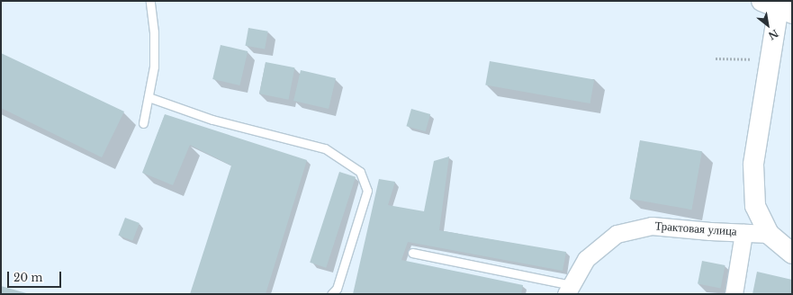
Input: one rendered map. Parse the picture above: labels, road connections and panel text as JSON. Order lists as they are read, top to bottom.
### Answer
{
  "streets": {
    "street": ["Трактовая улица"]
  },
  "scale_bar": "20 m",
  "north": "bottom right"
}
